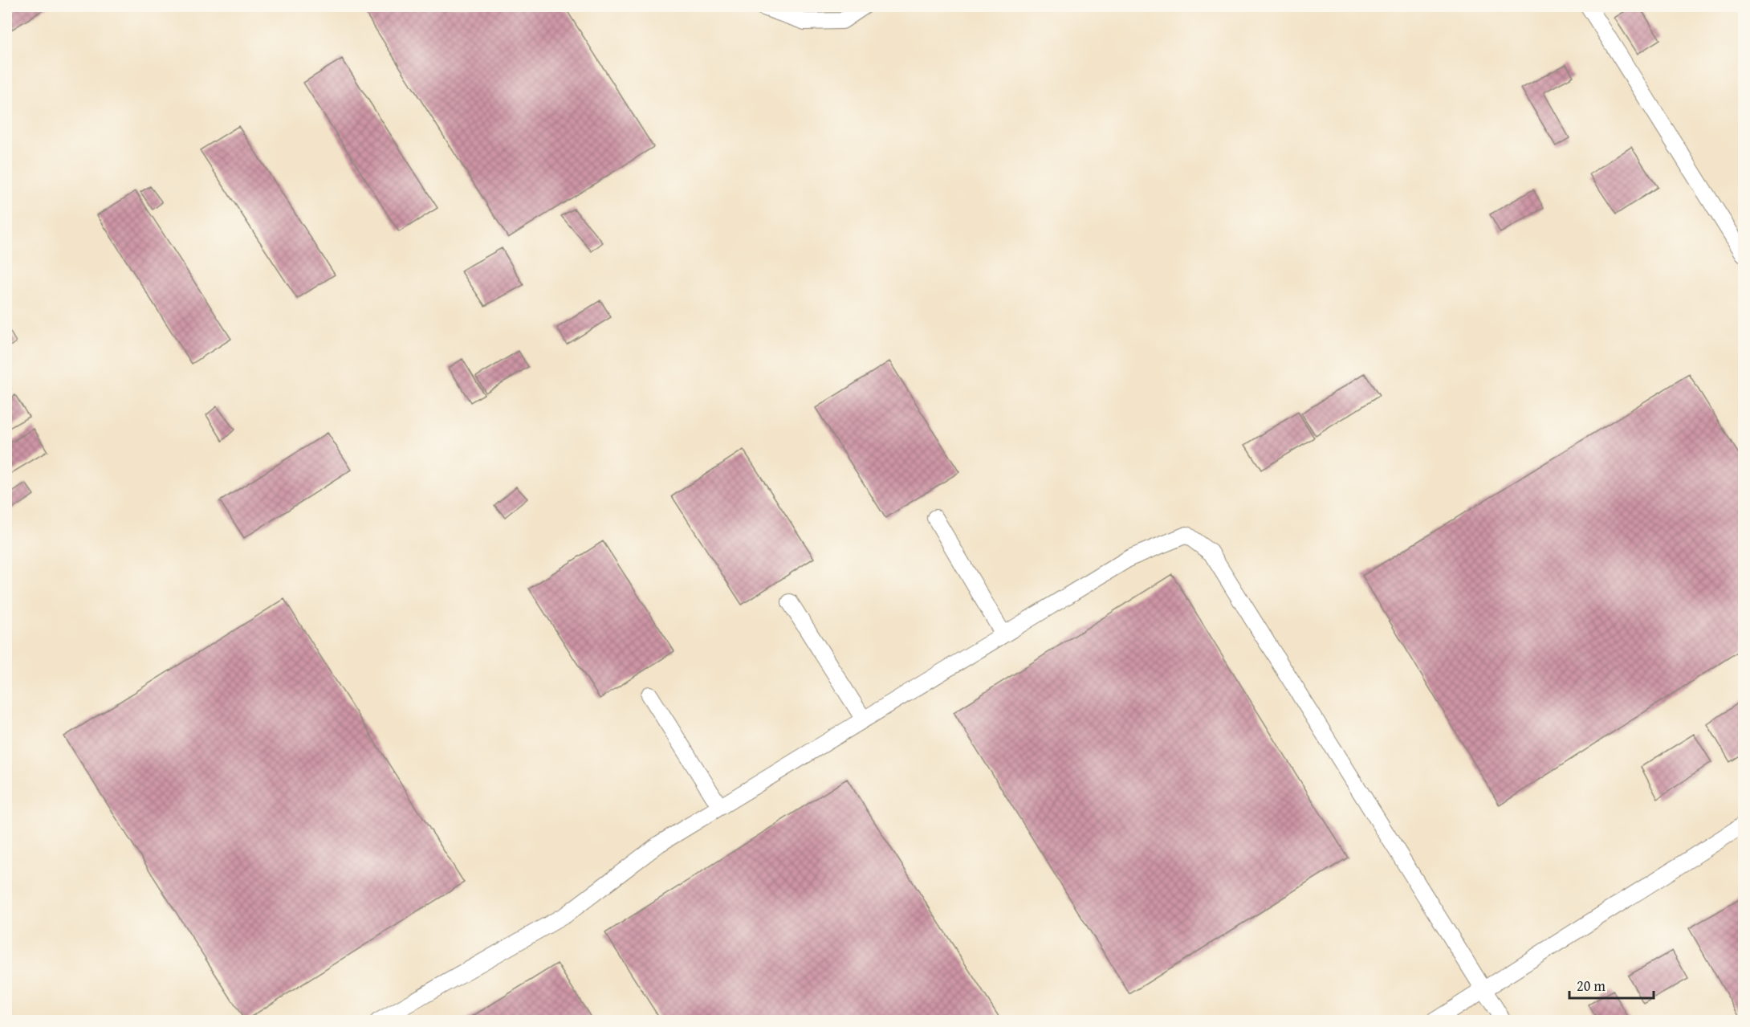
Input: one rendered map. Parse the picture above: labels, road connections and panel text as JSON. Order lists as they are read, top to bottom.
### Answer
{
  "scale_bar": "20 m"
}
